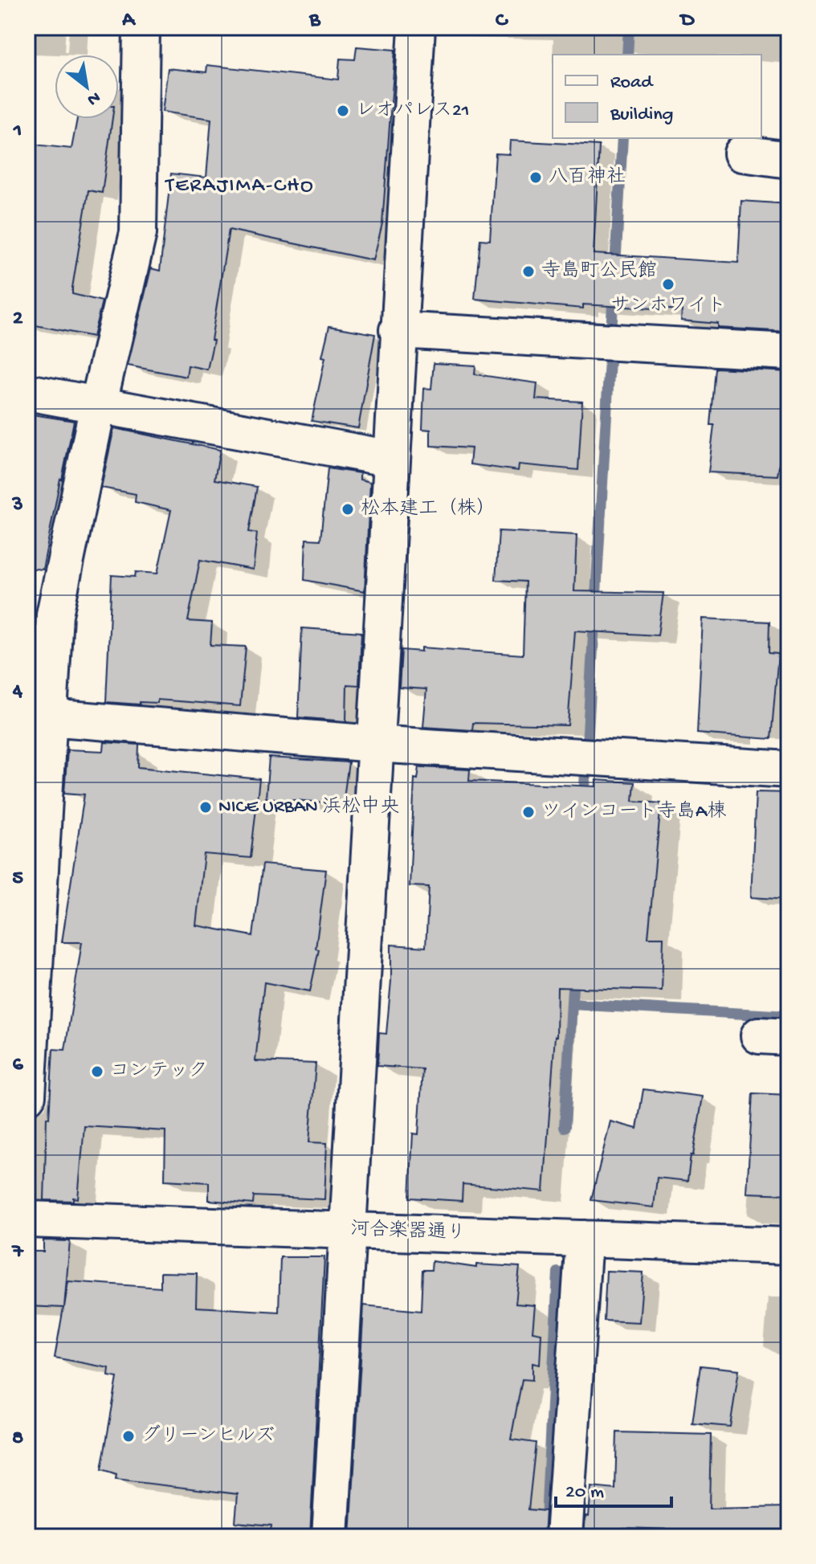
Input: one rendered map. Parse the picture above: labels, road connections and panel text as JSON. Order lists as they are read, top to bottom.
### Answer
{
  "streets": {
    "street": ["河合楽器通り"]
  },
  "districts": ["TERAJIMA-CHO"],
  "places": [
    "レオパレス21",
    "八百神社",
    "寺島町公民館",
    "サンホワイト",
    "松本建工（株）",
    "NICE URBAN 浜松中央",
    "ツインコート寺島A棟",
    "コンテック",
    "グリーンヒルズ"
  ],
  "legend": ["Road", "Building"],
  "scale_bar": "20 m",
  "north": "bottom right",
  "grid": {
    "columns": [
      "A",
      "B",
      "C",
      "D"
    ],
    "rows": [
      "1",
      "2",
      "3",
      "4",
      "5",
      "6",
      "7",
      "8"
    ]
  }
}
